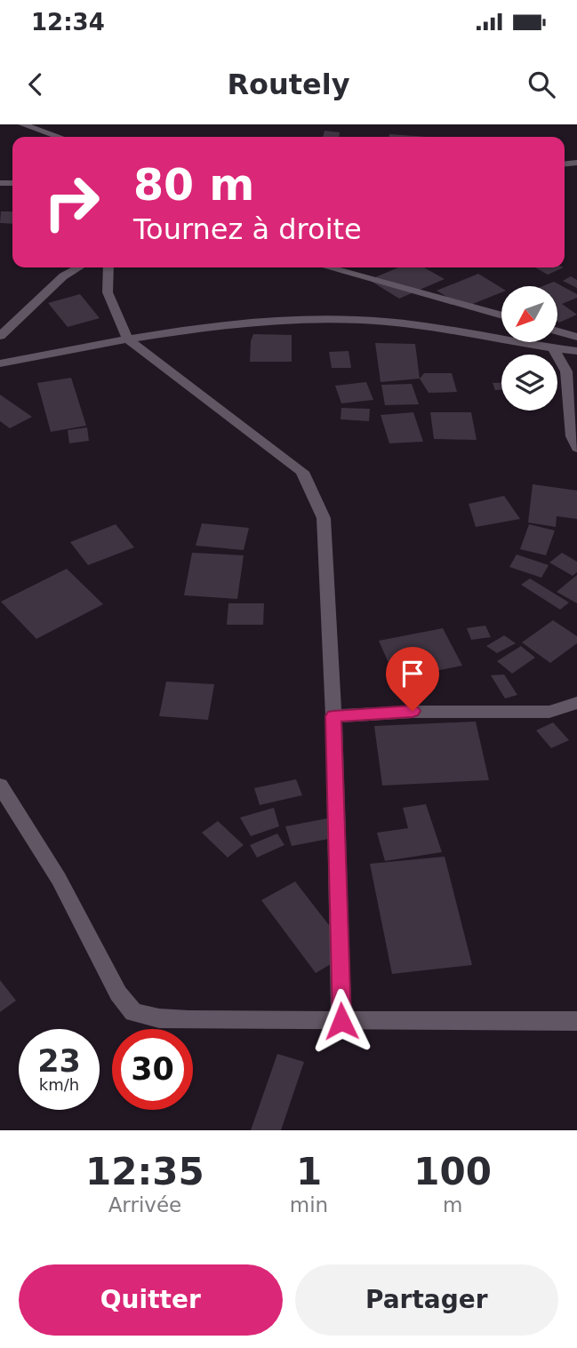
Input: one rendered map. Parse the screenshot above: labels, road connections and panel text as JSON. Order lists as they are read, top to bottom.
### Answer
{
  "north": "bottom left",
  "page": {
    "status": "12:34",
    "header": "Routely",
    "turn": ["80 m", "Tournez à droite"],
    "speed": "23 km/h",
    "limit": "30",
    "eta": [
      "12:35",
      "Arrivée",
      "1",
      "min",
      "100",
      "m"
    ],
    "buttons": ["Quitter", "Partager"]
  }
}
